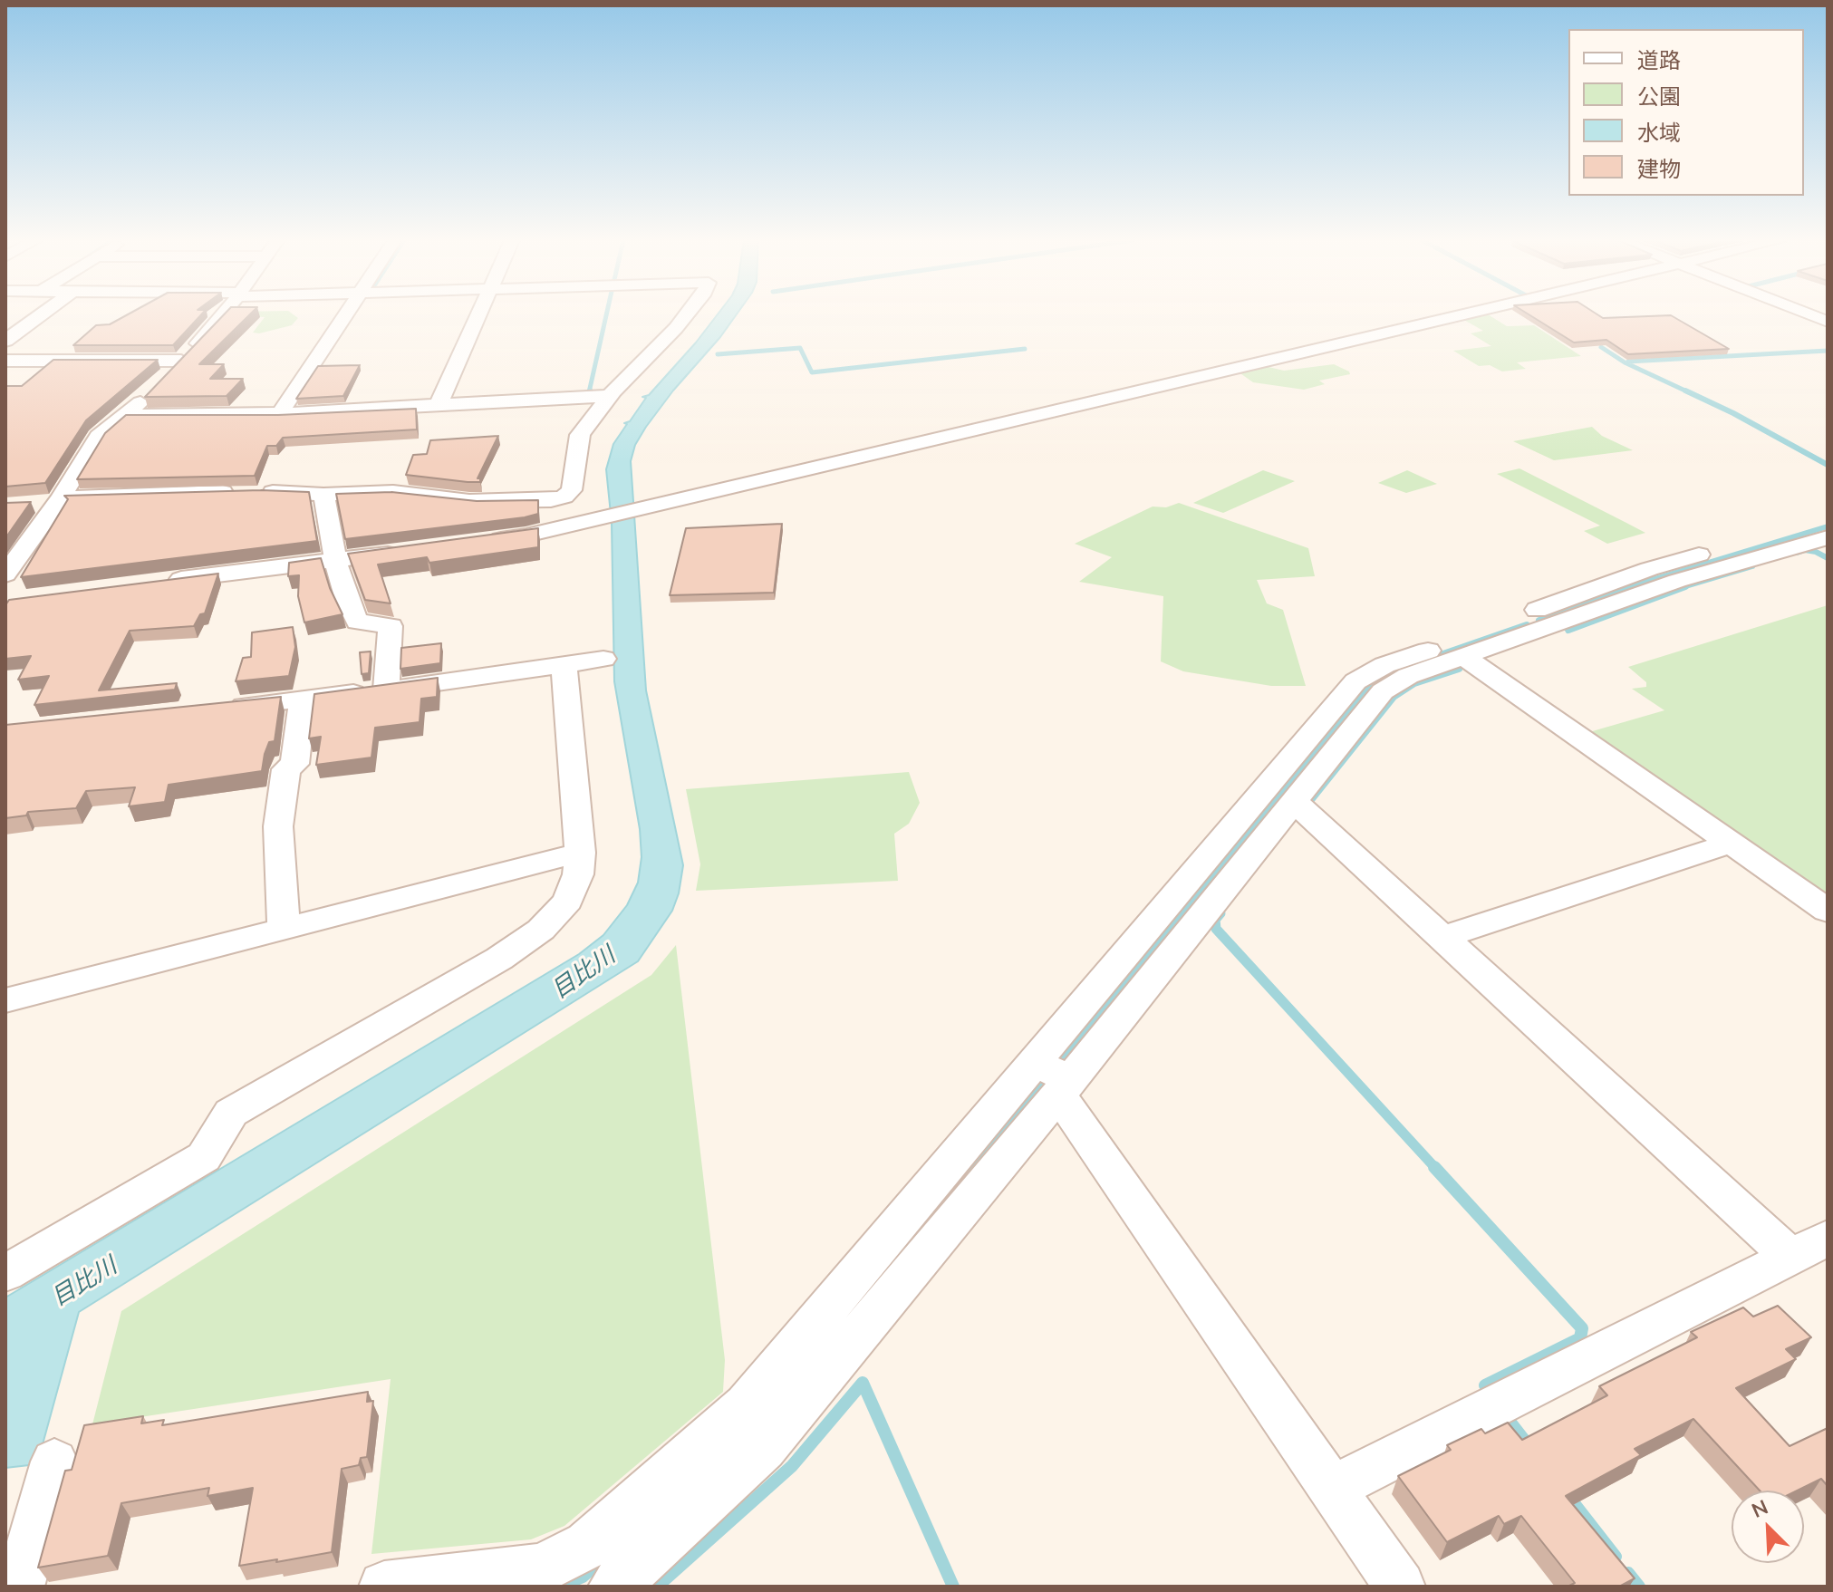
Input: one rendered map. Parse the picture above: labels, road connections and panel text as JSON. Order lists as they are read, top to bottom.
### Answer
{
  "water": ["目比川"],
  "legend": [
    "道路",
    "公園",
    "水域",
    "建物"
  ],
  "north": "top left"
}
